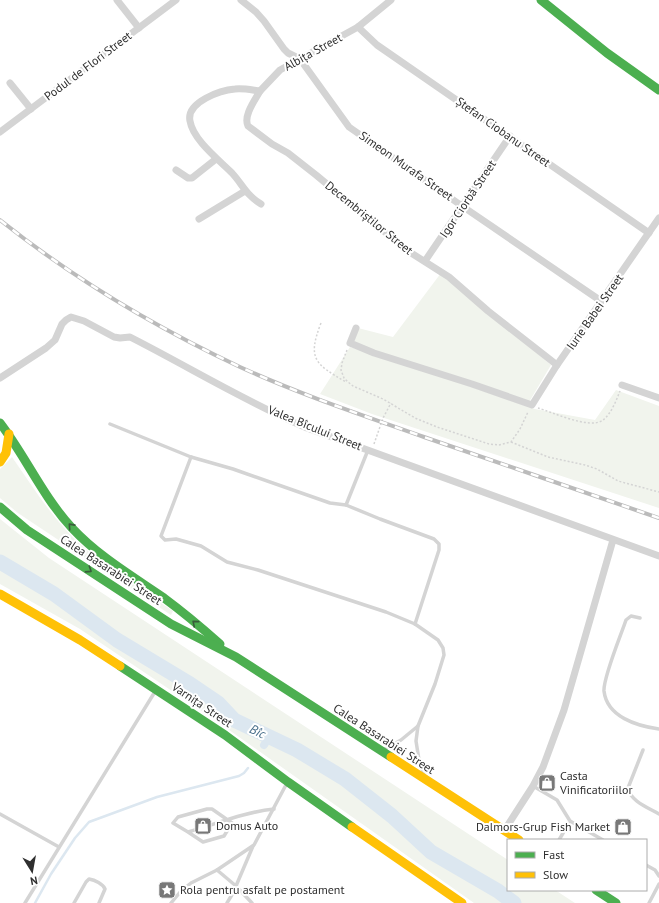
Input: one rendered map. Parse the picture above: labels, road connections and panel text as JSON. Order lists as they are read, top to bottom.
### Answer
{
  "streets": {
    "main road": ["Calea Basarabiei Street", "Varnița Street"],
    "street": [
      "Albița Street",
      "Podul de Flori Street",
      "Ștefan Ciobanu Street",
      "Simeon Murafa Street",
      "Igor Ciorbă Street",
      "Decembriștilor Street",
      "Iurie Babei Street",
      "Valea Bîcului Street"
    ]
  },
  "crossings": [
    ["Albița Street", "Ștefan Ciobanu Street"],
    ["Albița Street", "Simeon Murafa Street"],
    ["Albița Street", "Decembriștilor Street"],
    ["Ștefan Ciobanu Street", "Igor Ciorbă Street"],
    ["Ștefan Ciobanu Street", "Iurie Babei Street"],
    ["Simeon Murafa Street", "Igor Ciorbă Street"],
    ["Simeon Murafa Street", "Iurie Babei Street"],
    ["Igor Ciorbă Street", "Decembriștilor Street"],
    ["Decembriștilor Street", "Iurie Babei Street"]
  ],
  "water": ["Bîc"],
  "places": {
    "shop": ["Casta Vinificatoriilor", "Domus Auto", "Dalmors-Grup Fish Market"],
    "place": ["Rola pentru asfalt pe postament"]
  },
  "legend": ["Fast", "Slow"],
  "north": "bottom"
}
